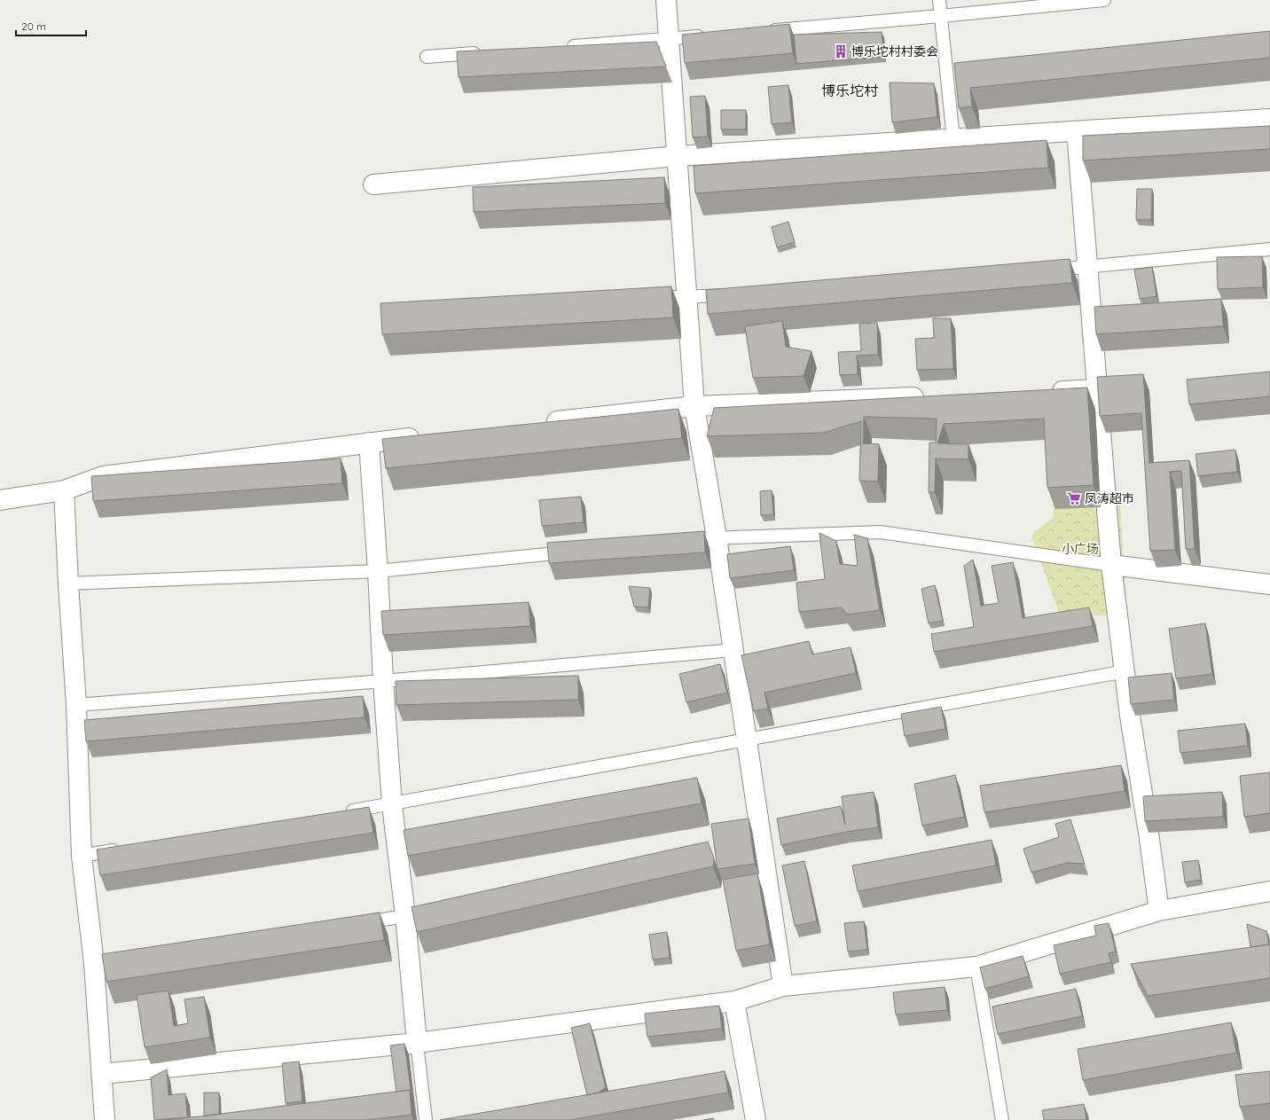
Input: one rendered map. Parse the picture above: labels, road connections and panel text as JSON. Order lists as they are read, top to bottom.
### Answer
{
  "districts": ["博乐坨村"],
  "parks": ["小广场"],
  "places": {
    "building": ["博乐坨村村委会"],
    "supermarket": ["凤涛超市"]
  },
  "scale_bar": "20 m"
}
